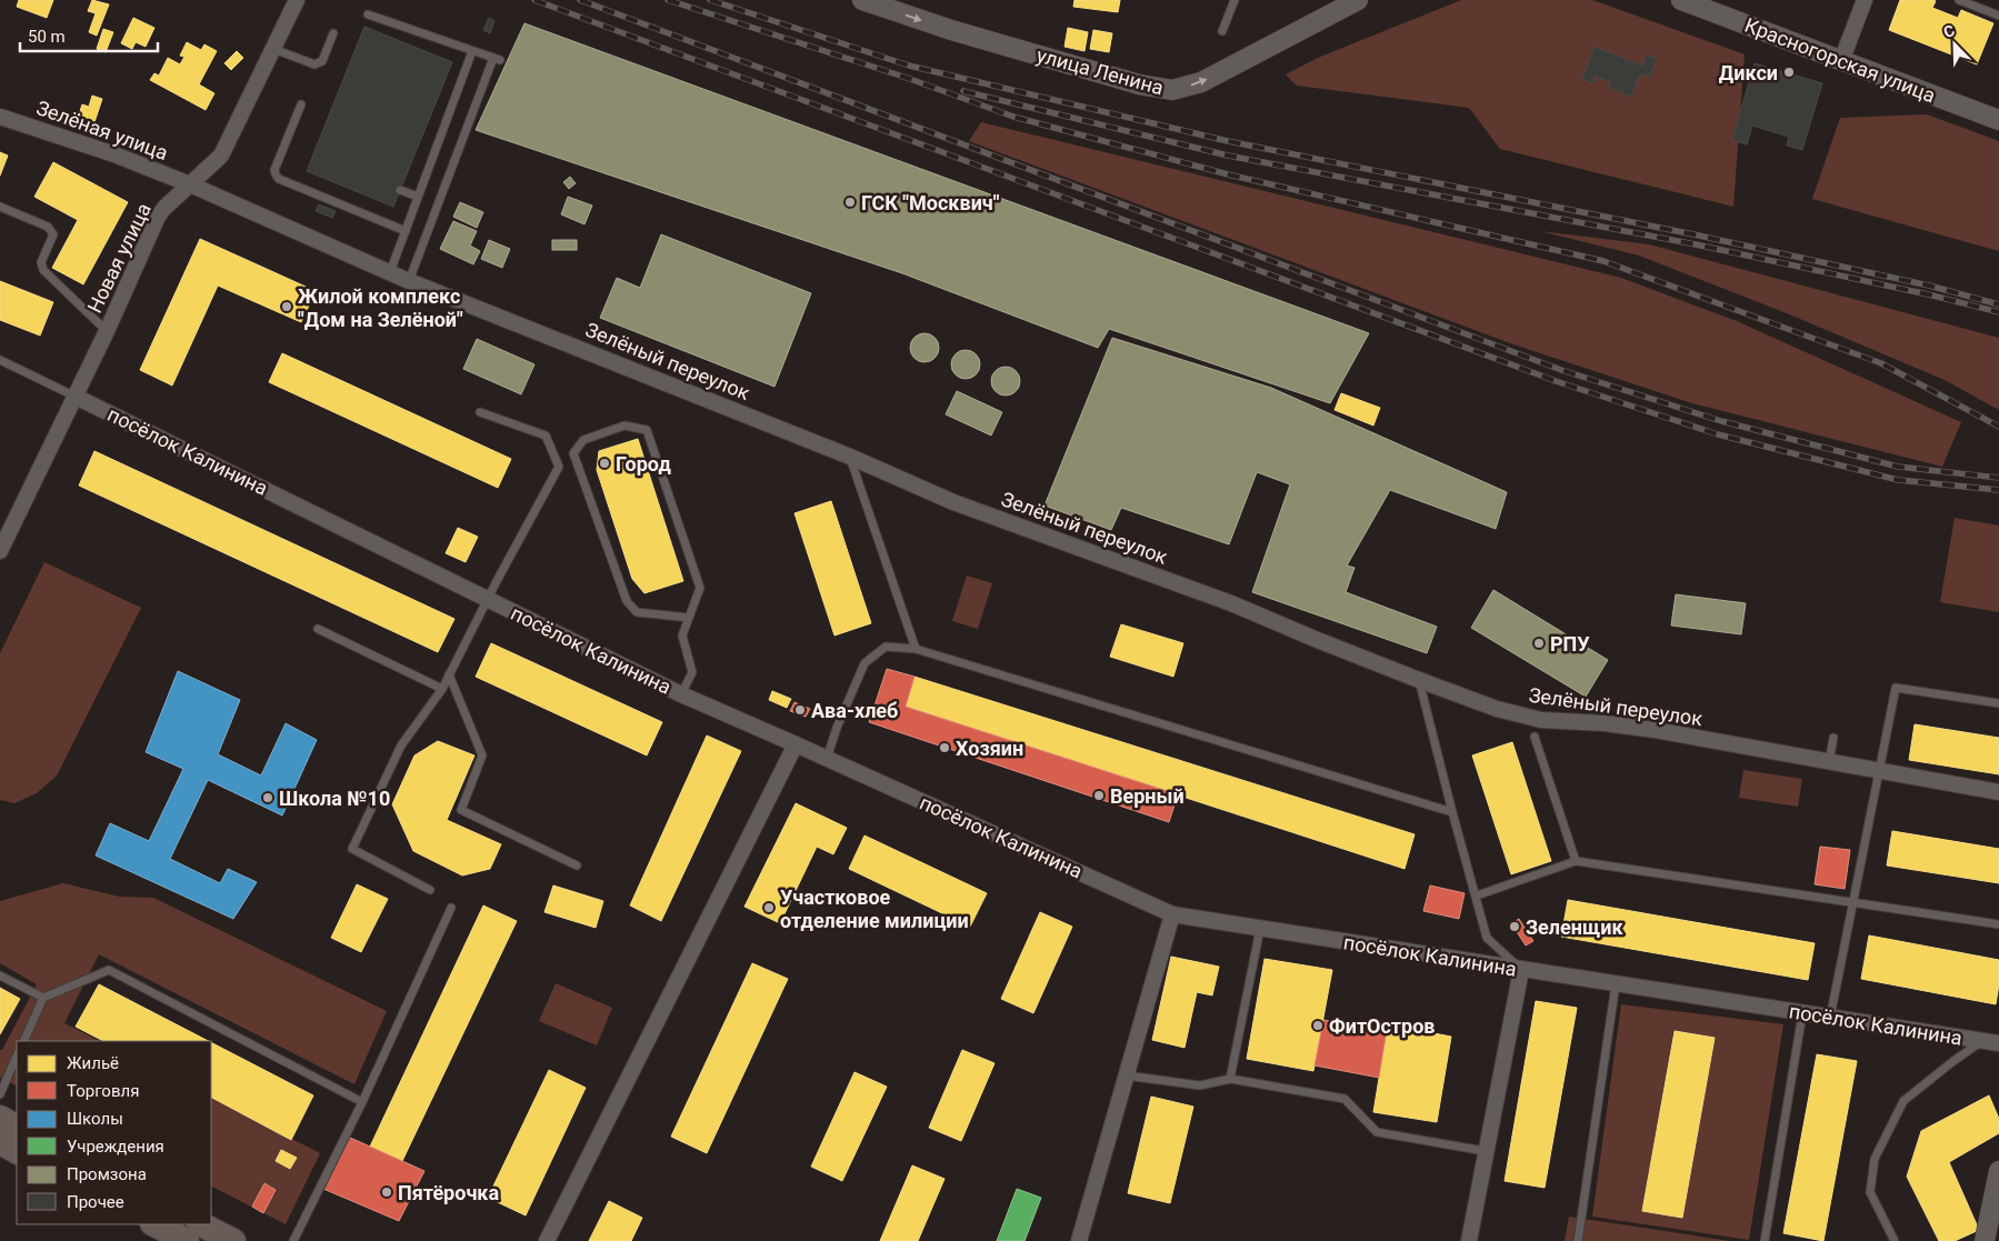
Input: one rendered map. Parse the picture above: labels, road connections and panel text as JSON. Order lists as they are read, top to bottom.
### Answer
{
  "streets": {
    "street": [
      "Красногорская улица",
      "улица Ленина",
      "Зелёная улица",
      "Новая улица",
      "Зелёный переулок",
      "посёлок Калинина"
    ]
  },
  "crossings": [
    ["Зелёная улица", "Новая улица"],
    ["Зелёная улица", "Зелёный переулок"],
    ["Новая улица", "Зелёный переулок"],
    ["Новая улица", "посёлок Калинина"]
  ],
  "one_way": ["улица Ленина"],
  "places": [
    "Дикси",
    "ГСК \"Москвич\"",
    "Жилой комплекс \"Дом на Зелёной\"",
    "Город",
    "РПУ",
    "Ава-хлеб",
    "Хозяин",
    "Верный",
    "Школа №10",
    "Участковое отделение милиции",
    "Зеленщик",
    "ФитОстров",
    "Пятёрочка"
  ],
  "legend": [
    "Жильё",
    "Торговля",
    "Школы",
    "Учреждения",
    "Промзона",
    "Прочее"
  ],
  "scale_bar": "50 m",
  "north": "top left"
}
